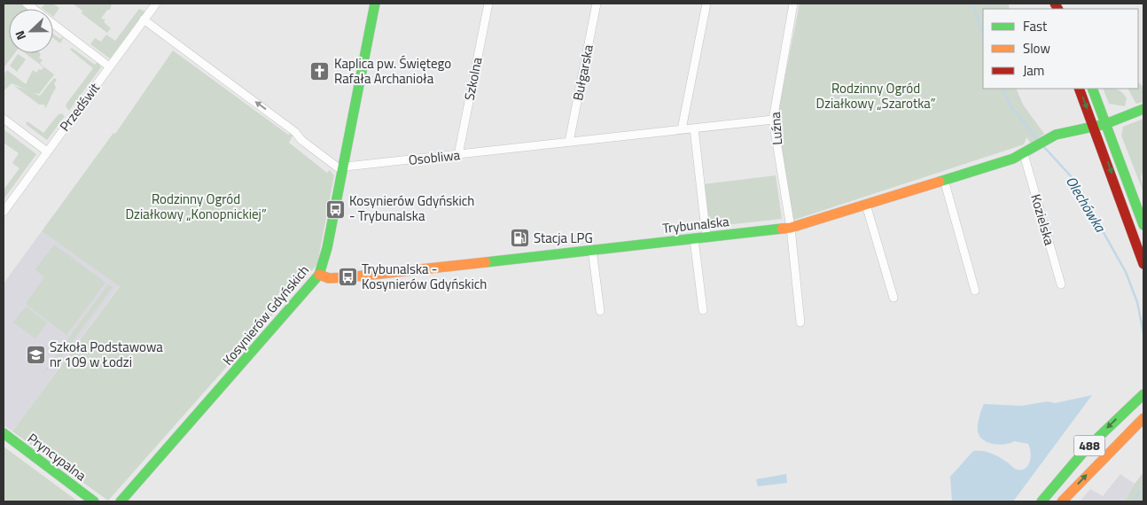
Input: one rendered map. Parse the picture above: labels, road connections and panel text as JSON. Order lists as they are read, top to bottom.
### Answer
{
  "streets": {
    "street": [
      "Bułgarska",
      "Szkolna",
      "Przedświt",
      "Luźna",
      "Osobliwa",
      "Kozielska",
      "Trybunalska",
      "Kosynierów Gdyńskich",
      "488",
      "Pryncypalna"
    ]
  },
  "crossings": [
    ["Bułgarska", "Osobliwa"],
    ["Szkolna", "Osobliwa"],
    ["Luźna", "Osobliwa"],
    ["Luźna", "Trybunalska"],
    ["Osobliwa", "Kosynierów Gdyńskich"],
    ["Kozielska", "Trybunalska"],
    ["Trybunalska", "Kosynierów Gdyńskich"]
  ],
  "water": ["Olechówka"],
  "parks": ["Rodzinny Ogród Działkowy „Szarotka”", "Rodzinny Ogród Działkowy „Konopnickiej”"],
  "places": {
    "church": ["Kaplica pw. Świętego Rafała Archanioła"],
    "bus stop": ["Kosynierów Gdyńskich - Trybunalska", "Trybunalska - Kosynierów Gdyńskich"],
    "fuel station": ["Stacja LPG"],
    "school or university": ["Szkoła Podstawowa nr 109 w Łodzi"]
  },
  "legend": ["Fast", "Slow", "Jam"],
  "north": "left"
}
